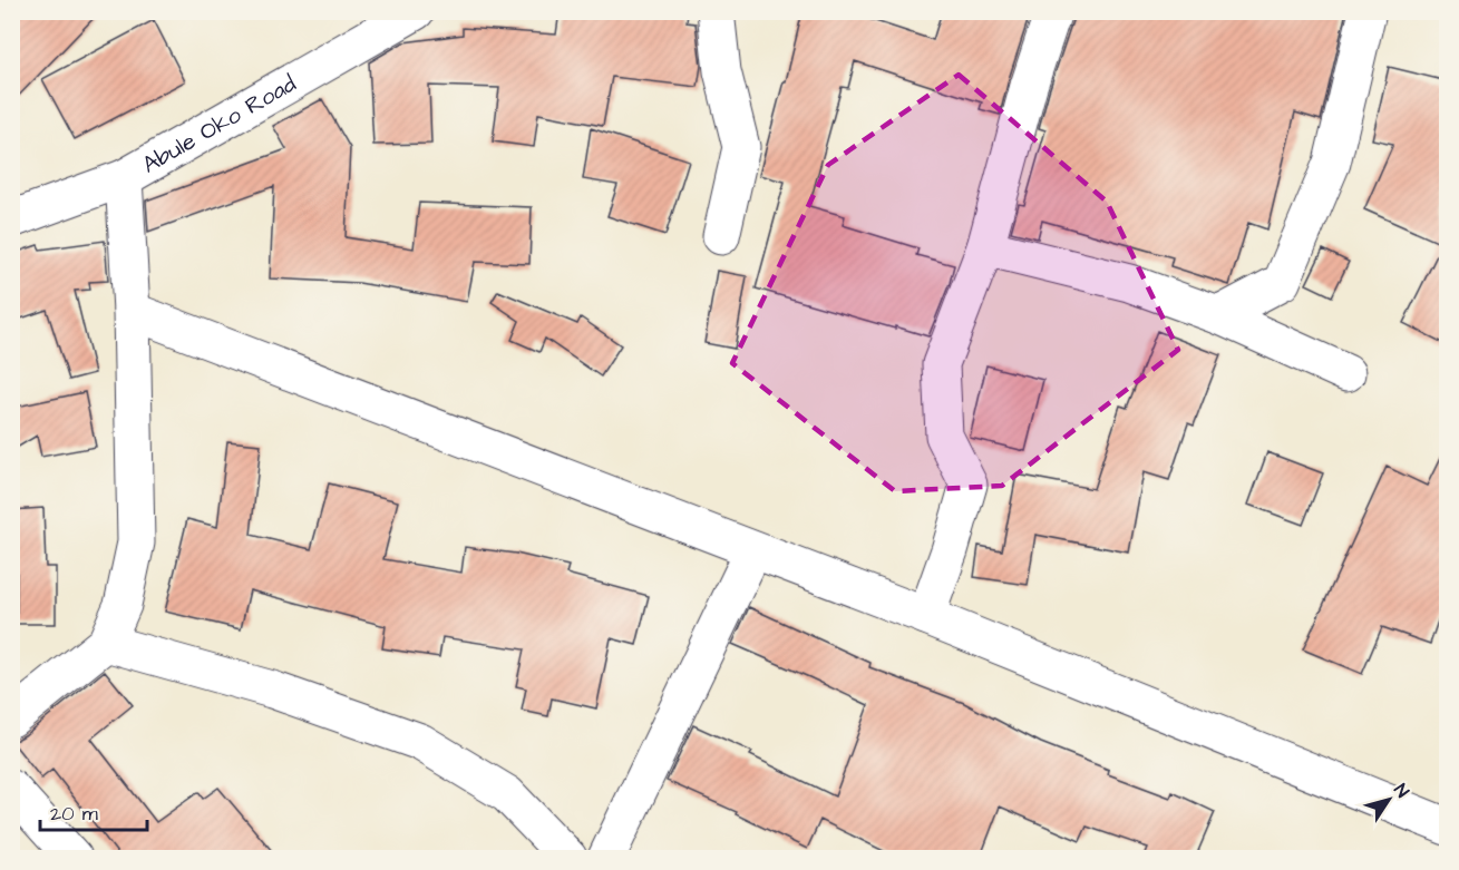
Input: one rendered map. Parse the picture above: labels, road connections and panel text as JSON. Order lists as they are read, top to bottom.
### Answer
{
  "streets": {
    "street": ["Abule Oko Road"]
  },
  "scale_bar": "20 m",
  "north": "top right"
}
